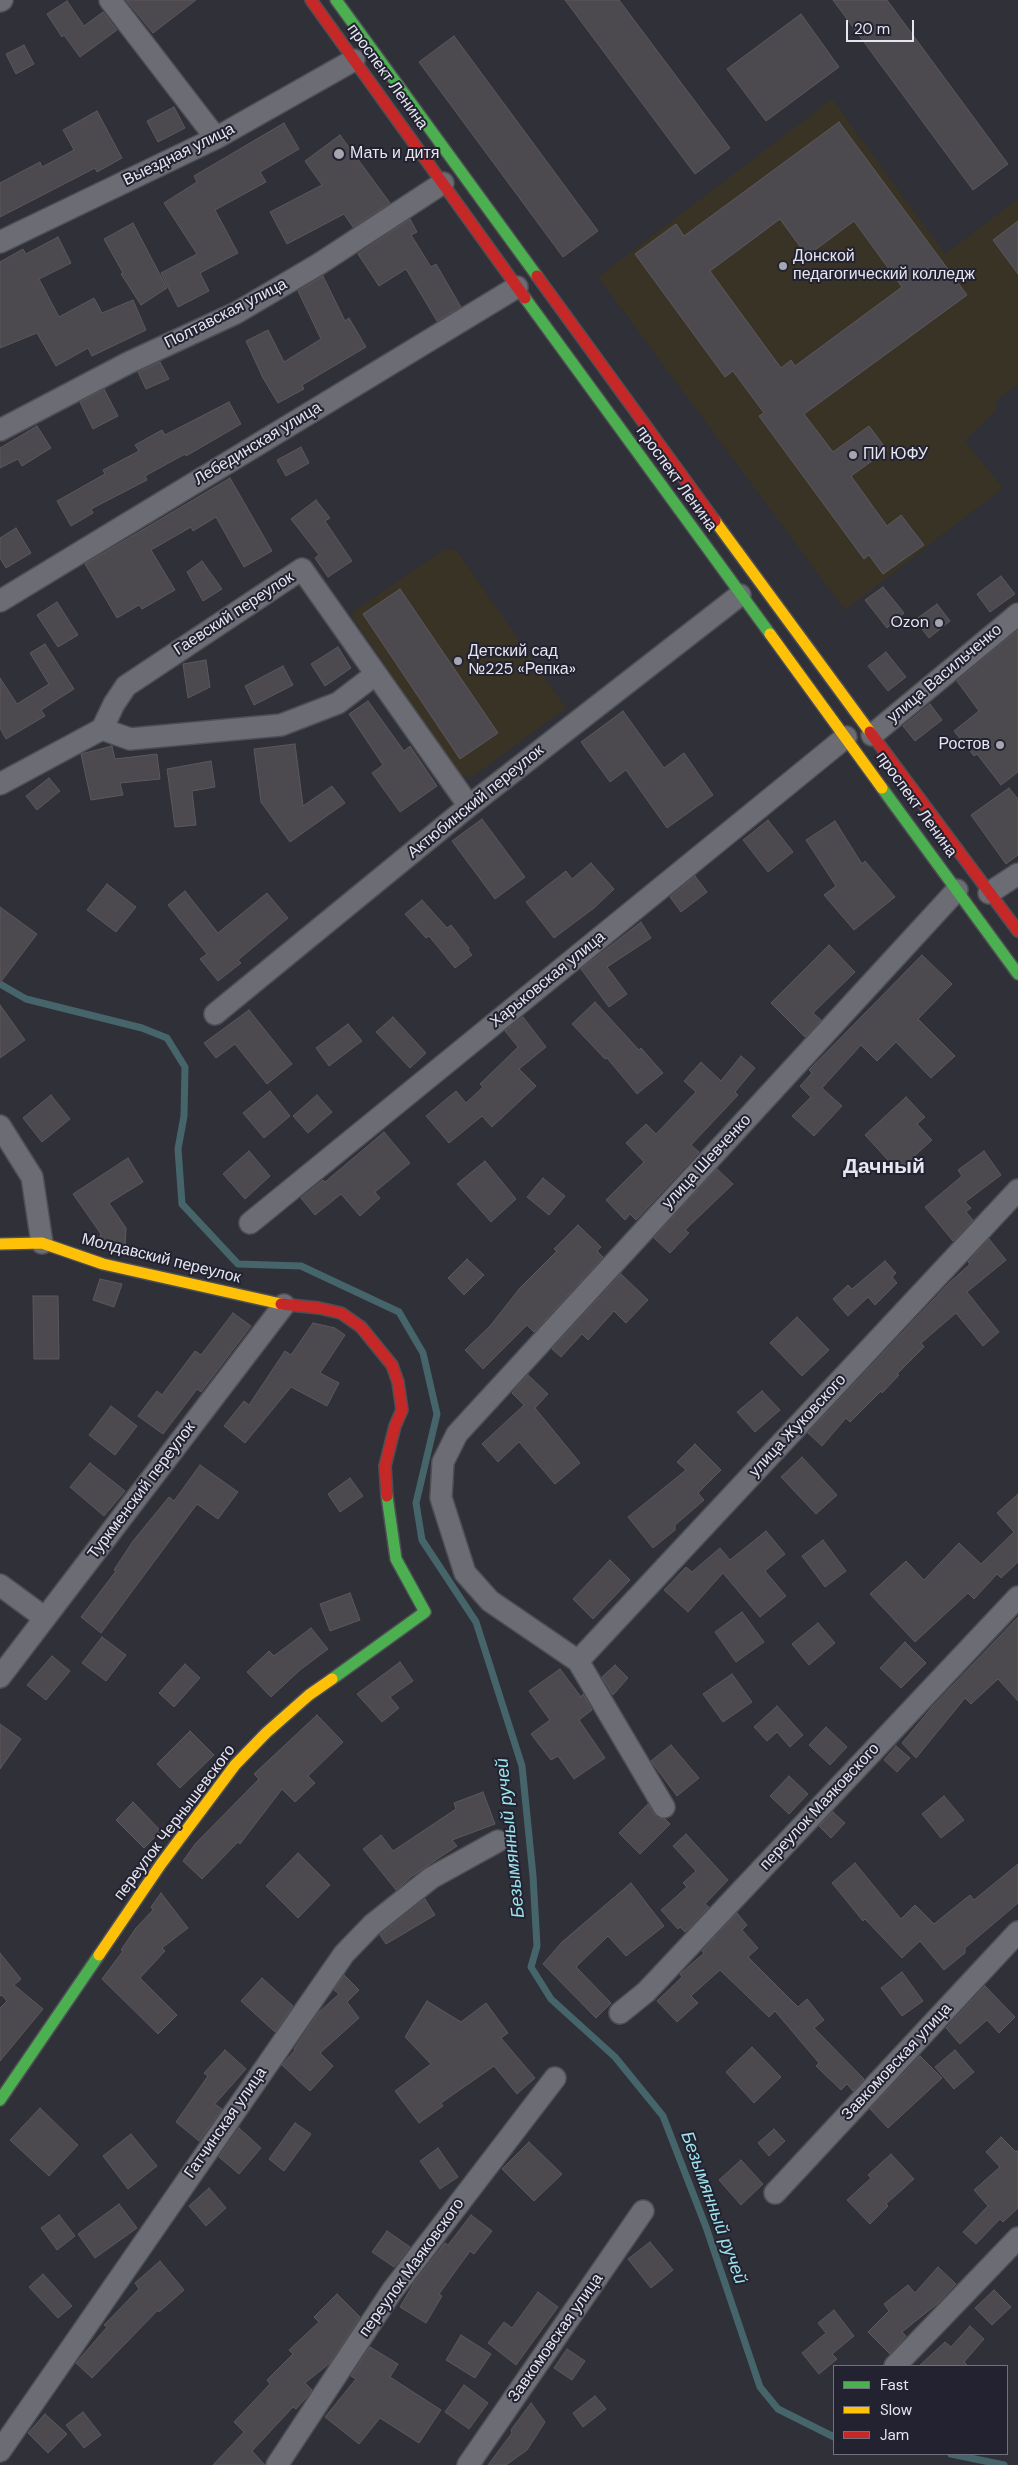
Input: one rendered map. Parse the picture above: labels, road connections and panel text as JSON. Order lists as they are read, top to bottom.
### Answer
{
  "streets": {
    "main road": ["проспект Ленина", "Молдавский переулок", "переулок Чернышевского"],
    "street": [
      "Выездная улица",
      "Полтавская улица",
      "Лебединская улица",
      "Гаевский переулок",
      "улица Васильченко",
      "Актюбинский переулок",
      "Харьковская улица",
      "улица Шевченко",
      "улица Жуковского",
      "Туркменский переулок",
      "переулок Маяковского",
      "Завкомовская улица",
      "Гатчинская улица"
    ]
  },
  "crossings": [
    ["проспект Ленина", "Выездная улица"],
    ["проспект Ленина", "Полтавская улица"],
    ["проспект Ленина", "Лебединская улица"],
    ["проспект Ленина", "улица Васильченко"],
    ["проспект Ленина", "Актюбинский переулок"],
    ["проспект Ленина", "Харьковская улица"],
    ["проспект Ленина", "улица Шевченко"],
    ["Гаевский переулок", "Актюбинский переулок"],
    ["улица Шевченко", "улица Жуковского"],
    ["Молдавский переулок", "Туркменский переулок"],
    ["Молдавский переулок", "переулок Чернышевского"]
  ],
  "districts": ["Дачный"],
  "water": ["Безымянный ручей"],
  "places": [
    "Мать и дитя",
    "Донской педагогический колледж",
    "ПИ ЮФУ",
    "Ozon",
    "Детский сад №225 «Репка»",
    "Ростов"
  ],
  "legend": ["Fast", "Slow", "Jam"],
  "scale_bar": "20 m"
}
